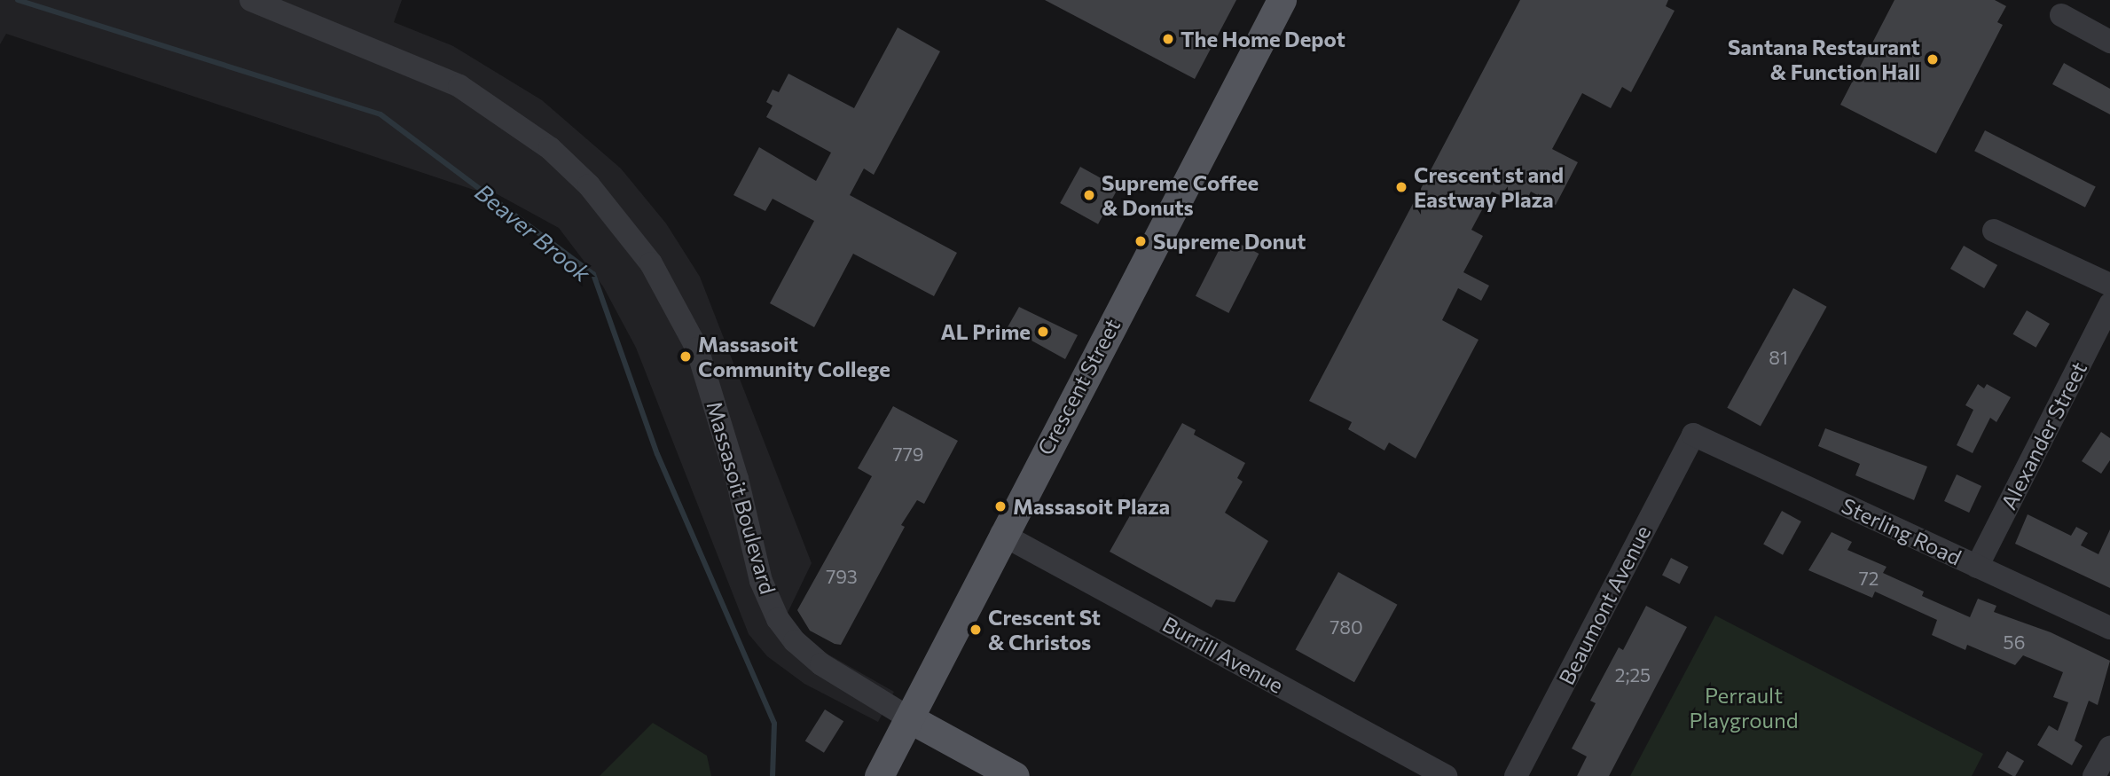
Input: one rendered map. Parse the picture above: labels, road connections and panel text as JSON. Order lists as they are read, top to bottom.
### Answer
{
  "streets": {
    "main road": ["Crescent Street"],
    "street": [
      "Alexander Street",
      "Massasoit Boulevard",
      "Sterling Road",
      "Beaumont Avenue",
      "Burrill Avenue"
    ]
  },
  "crossings": [
    ["Crescent Street", "Massasoit Boulevard"],
    ["Crescent Street", "Burrill Avenue"],
    ["Alexander Street", "Sterling Road"],
    ["Sterling Road", "Beaumont Avenue"]
  ],
  "water": ["Beaver Brook"],
  "parks": ["Perrault Playground"],
  "places": [
    "The Home Depot",
    "Santana Restaurant & Function Hall",
    "Crescent st and Eastway Plaza",
    "Supreme Coffee & Donuts",
    "Supreme Donut",
    "AL Prime",
    "Massasoit Community College",
    "Massasoit Plaza",
    "Crescent St & Christos"
  ],
  "house_numbers": [
    "81",
    "779",
    "793",
    "72",
    "780",
    "56",
    "2;25"
  ]
}
